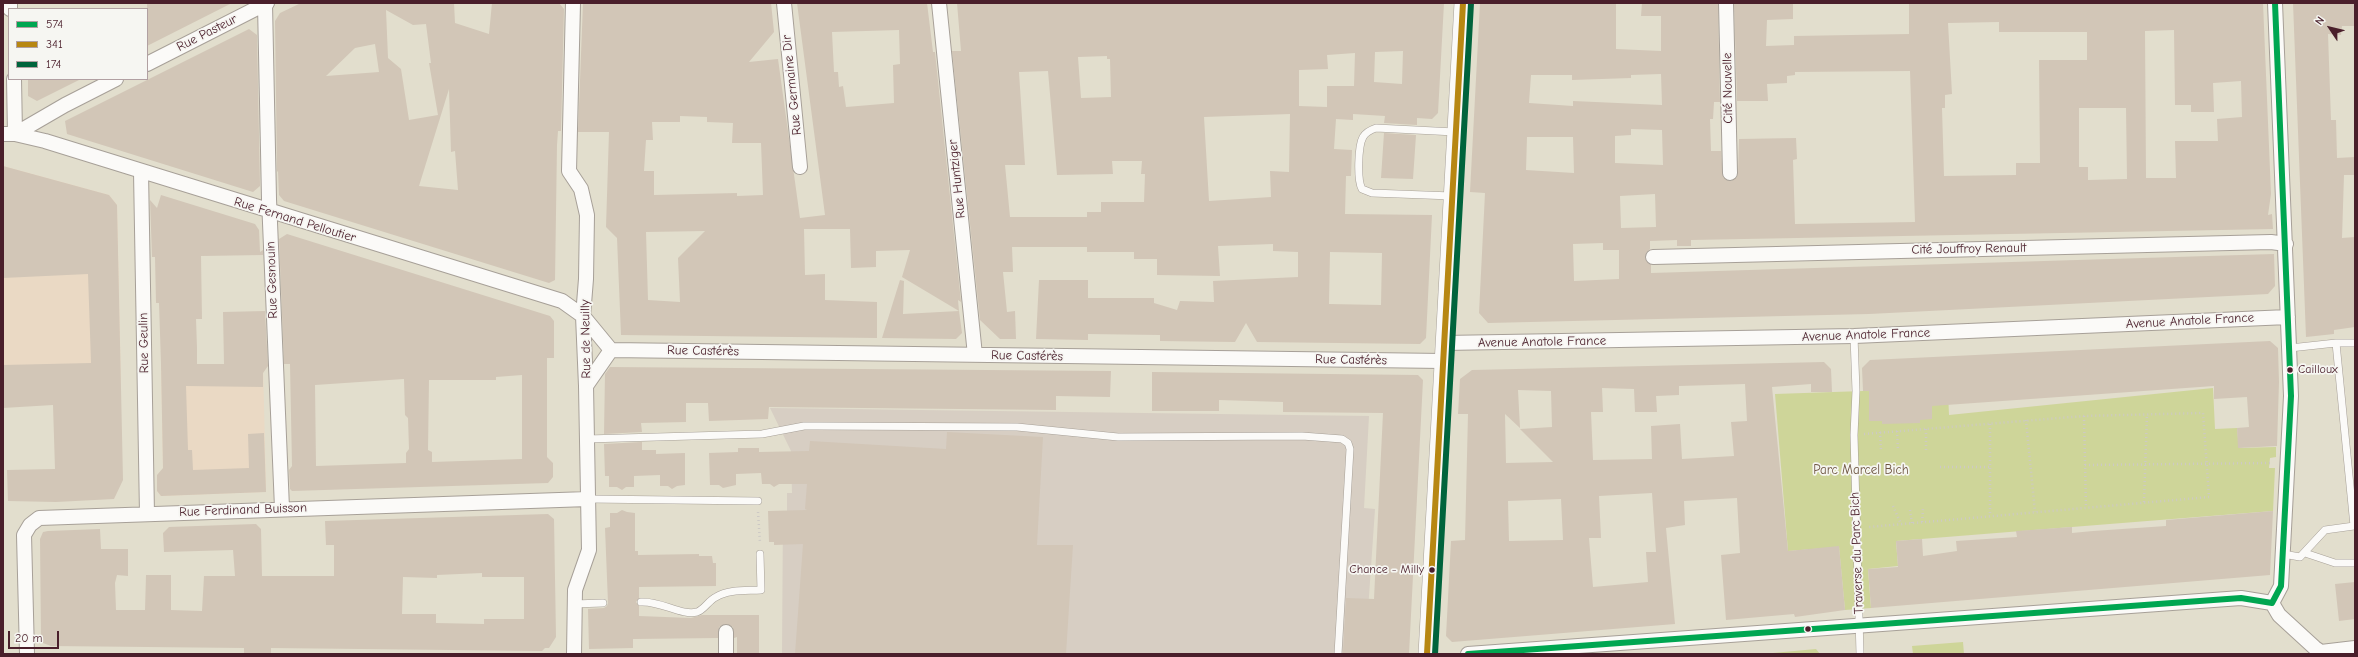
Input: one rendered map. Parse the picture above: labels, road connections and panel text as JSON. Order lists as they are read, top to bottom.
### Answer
{
  "streets": {
    "street": [
      "Rue Pasteur",
      "Rue Germaine Dir",
      "Cité Nouvelle",
      "Rue Huntziger",
      "Rue Fernand Pelloutier",
      "Cité Jouffroy Renault",
      "Rue Gesnouin",
      "Avenue Anatole France",
      "Rue de Neuilly",
      "Rue Geulin",
      "Rue Castérès",
      "Rue Ferdinand Buisson"
    ],
    "lane": ["Traverse du Parc Bich"]
  },
  "crossings": [
    ["Rue Pasteur", "Rue Gesnouin"],
    ["Rue Huntziger", "Rue Castérès"],
    ["Rue Fernand Pelloutier", "Rue Gesnouin"],
    ["Rue Fernand Pelloutier", "Rue de Neuilly"],
    ["Rue Fernand Pelloutier", "Rue Geulin"],
    ["Rue Gesnouin", "Rue Ferdinand Buisson"],
    ["Avenue Anatole France", "Traverse du Parc Bich"],
    ["Rue de Neuilly", "Rue Ferdinand Buisson"],
    ["Rue Geulin", "Rue Ferdinand Buisson"]
  ],
  "parks": ["Parc Marcel Bich"],
  "places": ["Cailloux", "Chance - Milly"],
  "lines": ["transit line 574", "transit line 341", "transit line 174"],
  "legend": ["574", "341", "174"],
  "scale_bar": "20 m",
  "north": "top left"
}
